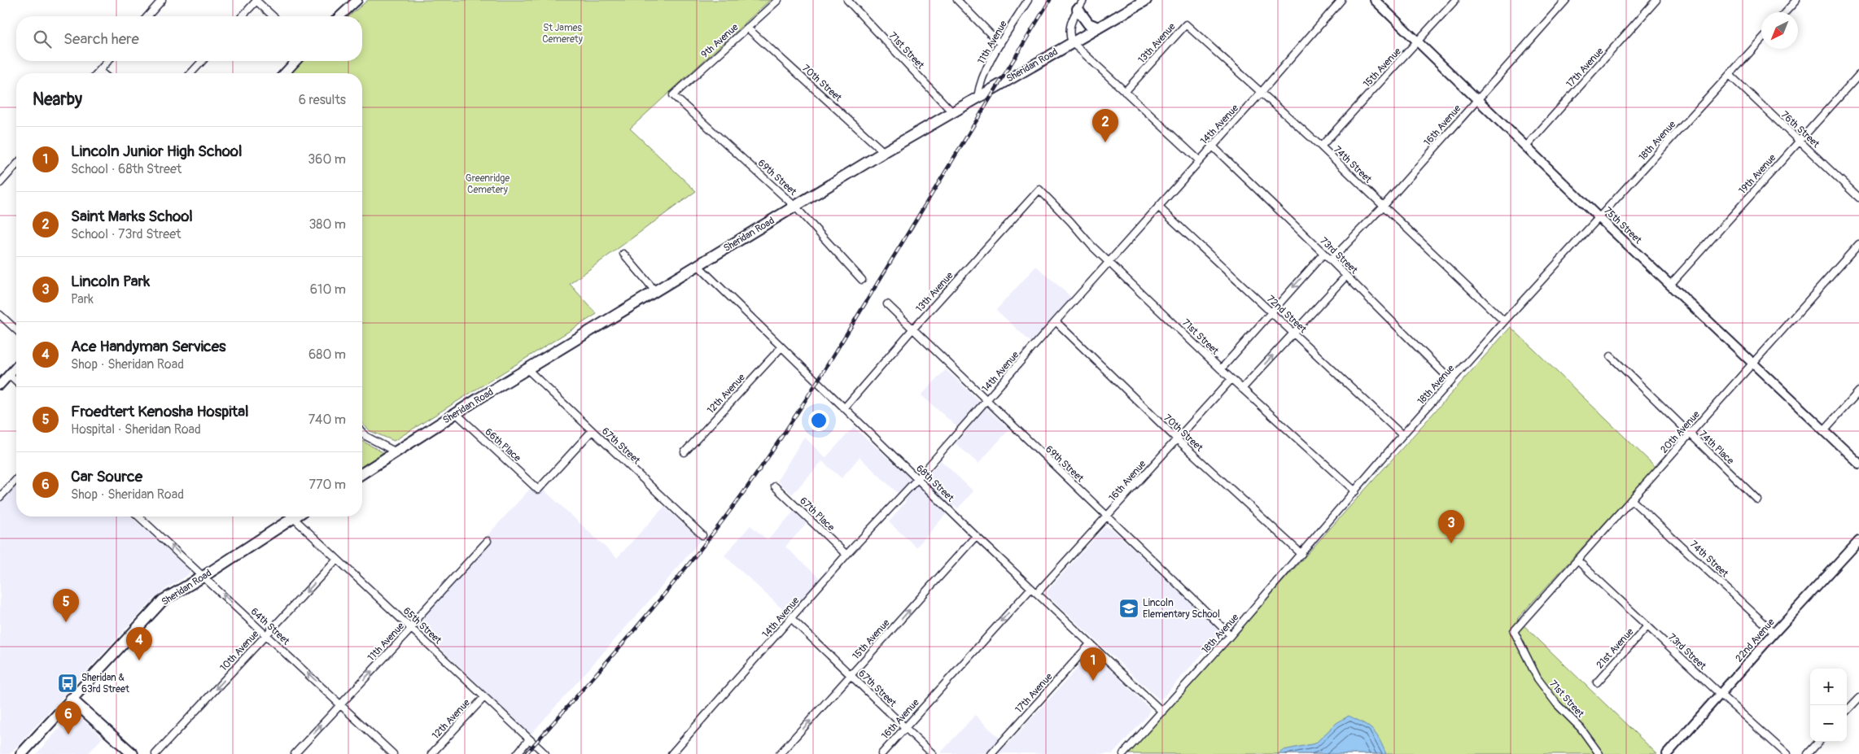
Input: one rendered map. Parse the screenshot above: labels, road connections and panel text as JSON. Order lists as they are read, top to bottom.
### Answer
{
  "streets": {
    "main road": ["Sheridan Road"],
    "street": [
      "9th Avenue",
      "11th Avenue",
      "13th Avenue",
      "71st Street",
      "15th Avenue",
      "17th Avenue",
      "70th Street",
      "14th Avenue",
      "16th Avenue",
      "76th Street",
      "18th Avenue",
      "74th Street",
      "19th Avenue",
      "69th Street",
      "75th Street",
      "73rd Street",
      "72nd Street",
      "12th Avenue",
      "20th Avenue",
      "66th Place",
      "67th Street",
      "74th Place",
      "68th Street",
      "67th Place",
      "65th Street",
      "64th Street",
      "22nd Avenue",
      "21st Avenue",
      "10th Avenue"
    ]
  },
  "crossings": [
    ["9th Avenue", "70th Street"],
    ["9th Avenue", "69th Street"],
    ["11th Avenue", "Sheridan Road"],
    ["11th Avenue", "65th Street"],
    ["11th Avenue", "64th Street"],
    ["13th Avenue", "71st Street"],
    ["13th Avenue", "74th Street"],
    ["13th Avenue", "69th Street"],
    ["13th Avenue", "68th Street"],
    ["71st Street", "Sheridan Road"],
    ["71st Street", "14th Avenue"],
    ["71st Street", "16th Avenue"],
    ["71st Street", "18th Avenue"],
    ["71st Street", "20th Avenue"],
    ["Sheridan Road", "70th Street"],
    ["Sheridan Road", "69th Street"],
    ["Sheridan Road", "66th Place"],
    ["Sheridan Road", "67th Street"],
    ["Sheridan Road", "68th Street"],
    ["Sheridan Road", "64th Street"],
    ["15th Avenue", "74th Street"],
    ["15th Avenue", "75th Street"],
    ["15th Avenue", "67th Street"],
    ["15th Avenue", "68th Street"],
    ["17th Avenue", "75th Street"],
    ["17th Avenue", "68th Street"],
    ["70th Street", "14th Avenue"],
    ["70th Street", "16th Avenue"],
    ["70th Street", "18th Avenue"],
    ["14th Avenue", "74th Street"],
    ["14th Avenue", "69th Street"],
    ["14th Avenue", "73rd Street"],
    ["14th Avenue", "72nd Street"],
    ["14th Avenue", "67th Street"],
    ["14th Avenue", "68th Street"],
    ["14th Avenue", "67th Place"],
    ["16th Avenue", "74th Street"],
    ["16th Avenue", "69th Street"],
    ["16th Avenue", "75th Street"],
    ["16th Avenue", "73rd Street"],
    ["16th Avenue", "67th Street"],
    ["16th Avenue", "68th Street"],
    ["76th Street", "18th Avenue"],
    ["76th Street", "19th Avenue"],
    ["18th Avenue", "74th Street"],
    ["18th Avenue", "69th Street"],
    ["18th Avenue", "75th Street"],
    ["18th Avenue", "73rd Street"],
    ["18th Avenue", "72nd Street"],
    ["18th Avenue", "68th Street"],
    ["74th Street", "20th Avenue"],
    ["74th Street", "22nd Avenue"],
    ["19th Avenue", "75th Street"],
    ["75th Street", "20th Avenue"],
    ["73rd Street", "20th Avenue"],
    ["73rd Street", "22nd Avenue"],
    ["73rd Street", "21st Avenue"],
    ["12th Avenue", "68th Street"],
    ["12th Avenue", "65th Street"],
    ["20th Avenue", "74th Place"],
    ["66th Place", "67th Street"],
    ["65th Street", "10th Avenue"],
    ["64th Street", "10th Avenue"]
  ],
  "one_way": [
    "11th Avenue",
    "15th Avenue",
    "64th Street",
    "10th Avenue"
  ],
  "parks": ["St James Cemerety", "Greenridge Cemetery"],
  "places": {
    "school or university": ["Lincoln Elementary School"],
    "bus stop": ["Sheridan & 63rd Street"]
  },
  "north": "bottom left",
  "page": {
    "search": "Search here",
    "heading": ["Nearby", "6 results"],
    "pins": [
      "2",
      "3",
      "5",
      "4",
      "1",
      "6"
    ],
    "list": [
      {
        "mark": "1",
        "name": "Lincoln Junior High School",
        "note": "School · 68th Street",
        "value": "360 m"
      },
      {
        "mark": "2",
        "name": "Saint Marks School",
        "note": "School · 73rd Street",
        "value": "380 m"
      },
      {
        "mark": "3",
        "name": "Lincoln Park",
        "note": "Park",
        "value": "610 m"
      },
      {
        "mark": "4",
        "name": "Ace Handyman Services",
        "note": "Shop · Sheridan Road",
        "value": "680 m"
      },
      {
        "mark": "5",
        "name": "Froedtert Kenosha Hospital",
        "note": "Hospital · Sheridan Road",
        "value": "740 m"
      },
      {
        "mark": "6",
        "name": "Car Source",
        "note": "Shop · Sheridan Road",
        "value": "770 m"
      }
    ],
    "map_buttons": ["+", "−"]
  }
}
